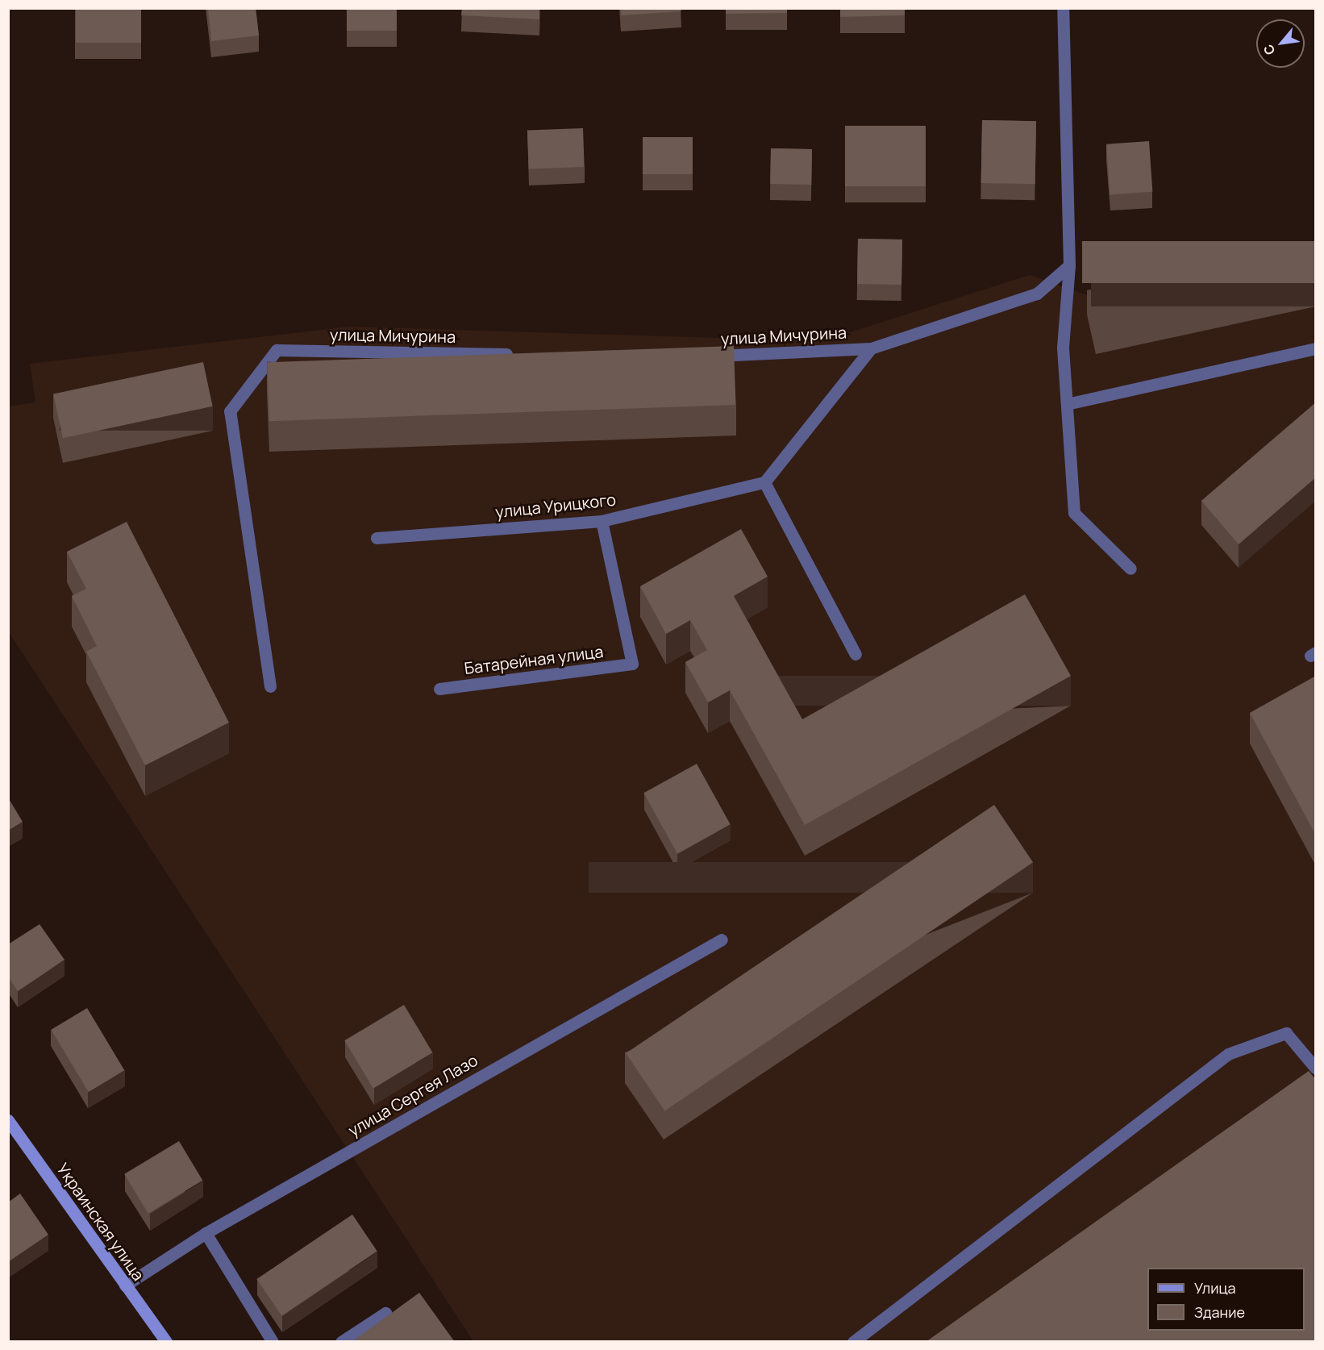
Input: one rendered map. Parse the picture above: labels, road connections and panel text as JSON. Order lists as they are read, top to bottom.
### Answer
{
  "streets": {
    "main road": ["Украинская улица"],
    "street": [
      "улица Мичурина",
      "улица Урицкого",
      "Батарейная улица",
      "улица Сергея Лазо"
    ]
  },
  "crossings": [
    ["улица Урицкого", "Батарейная улица"],
    ["улица Сергея Лазо", "Украинская улица"]
  ],
  "legend": ["Улица", "Здание"],
  "north": "bottom left"
}
